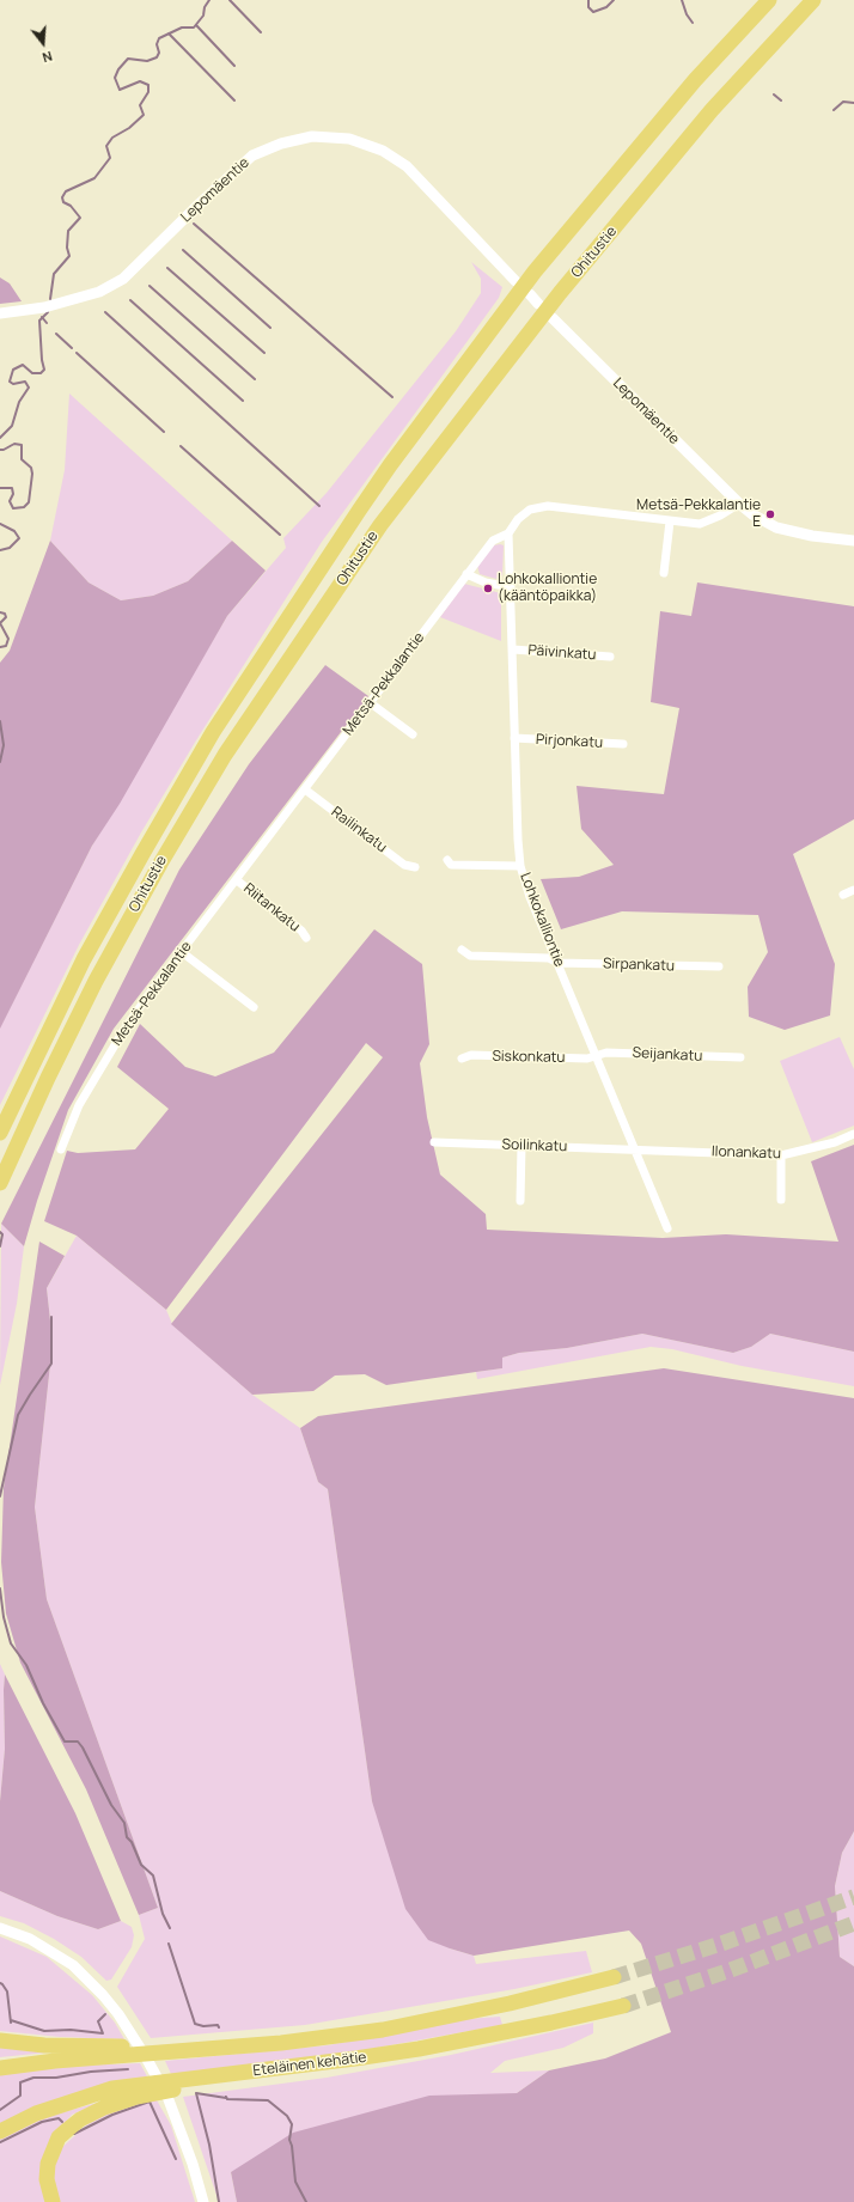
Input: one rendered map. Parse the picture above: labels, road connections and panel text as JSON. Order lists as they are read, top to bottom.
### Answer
{
  "streets": {
    "highway": ["Ohitustie", "Eteläinen kehätie"],
    "street": [
      "Lepomäentie",
      "Päivinkatu",
      "Metsä-Pekkalantie",
      "Pirjonkatu",
      "Railinkatu",
      "Riitankatu",
      "Lohkokalliontie",
      "Sirpankatu",
      "Seijankatu",
      "Siskonkatu",
      "Soilinkatu",
      "Ilonankatu"
    ]
  },
  "crossings": [
    ["Lepomäentie", "Metsä-Pekkalantie"],
    ["Päivinkatu", "Lohkokalliontie"],
    ["Metsä-Pekkalantie", "Railinkatu"],
    ["Metsä-Pekkalantie", "Riitankatu"],
    ["Metsä-Pekkalantie", "Lohkokalliontie"],
    ["Pirjonkatu", "Lohkokalliontie"],
    ["Lohkokalliontie", "Sirpankatu"],
    ["Lohkokalliontie", "Seijankatu"],
    ["Lohkokalliontie", "Siskonkatu"],
    ["Lohkokalliontie", "Soilinkatu"],
    ["Lohkokalliontie", "Ilonankatu"],
    ["Seijankatu", "Siskonkatu"],
    ["Soilinkatu", "Ilonankatu"]
  ],
  "places": ["Metsä-Pekkalantie E", "Lohkokalliontie (kääntöpaikka)"],
  "north": "bottom"
}
